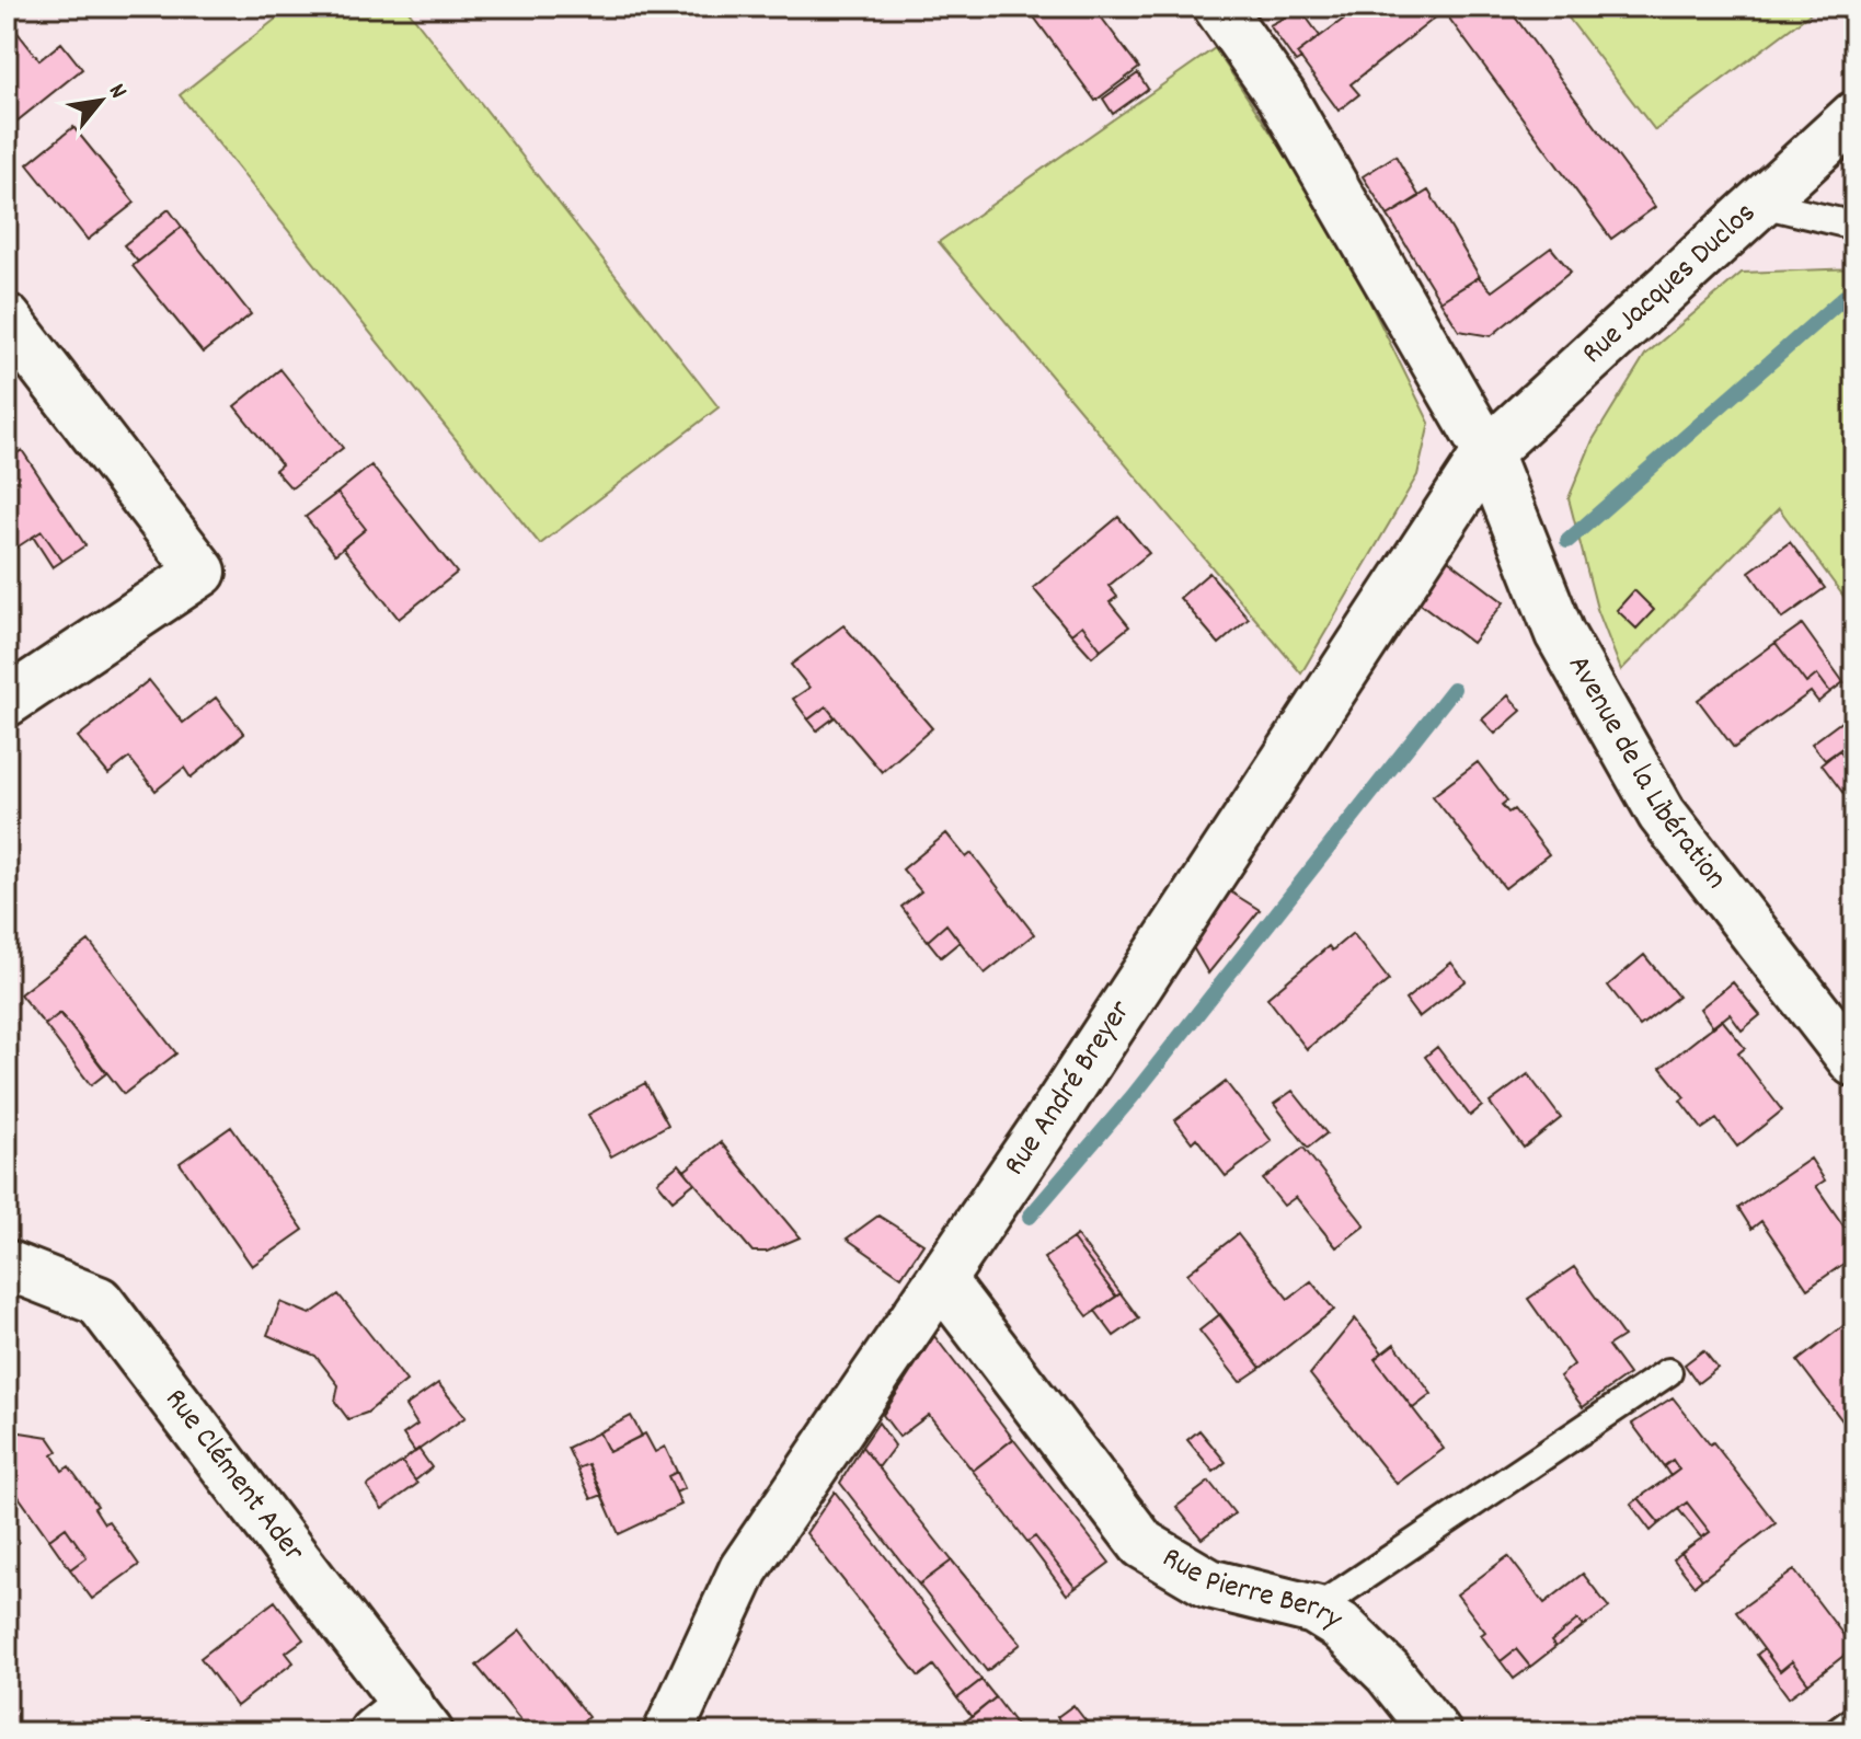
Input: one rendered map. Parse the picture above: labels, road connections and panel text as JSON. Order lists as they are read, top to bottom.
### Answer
{
  "streets": {
    "street": [
      "Rue Jacques Duclos",
      "Avenue de la Libération",
      "Rue André Breyer",
      "Rue Clément Ader",
      "Rue Pierre Berry"
    ]
  },
  "crossings": [
    ["Rue Jacques Duclos", "Avenue de la Libération"],
    ["Rue Jacques Duclos", "Rue André Breyer"],
    ["Avenue de la Libération", "Rue André Breyer"],
    ["Rue André Breyer", "Rue Pierre Berry"]
  ],
  "north": "top right"
}
